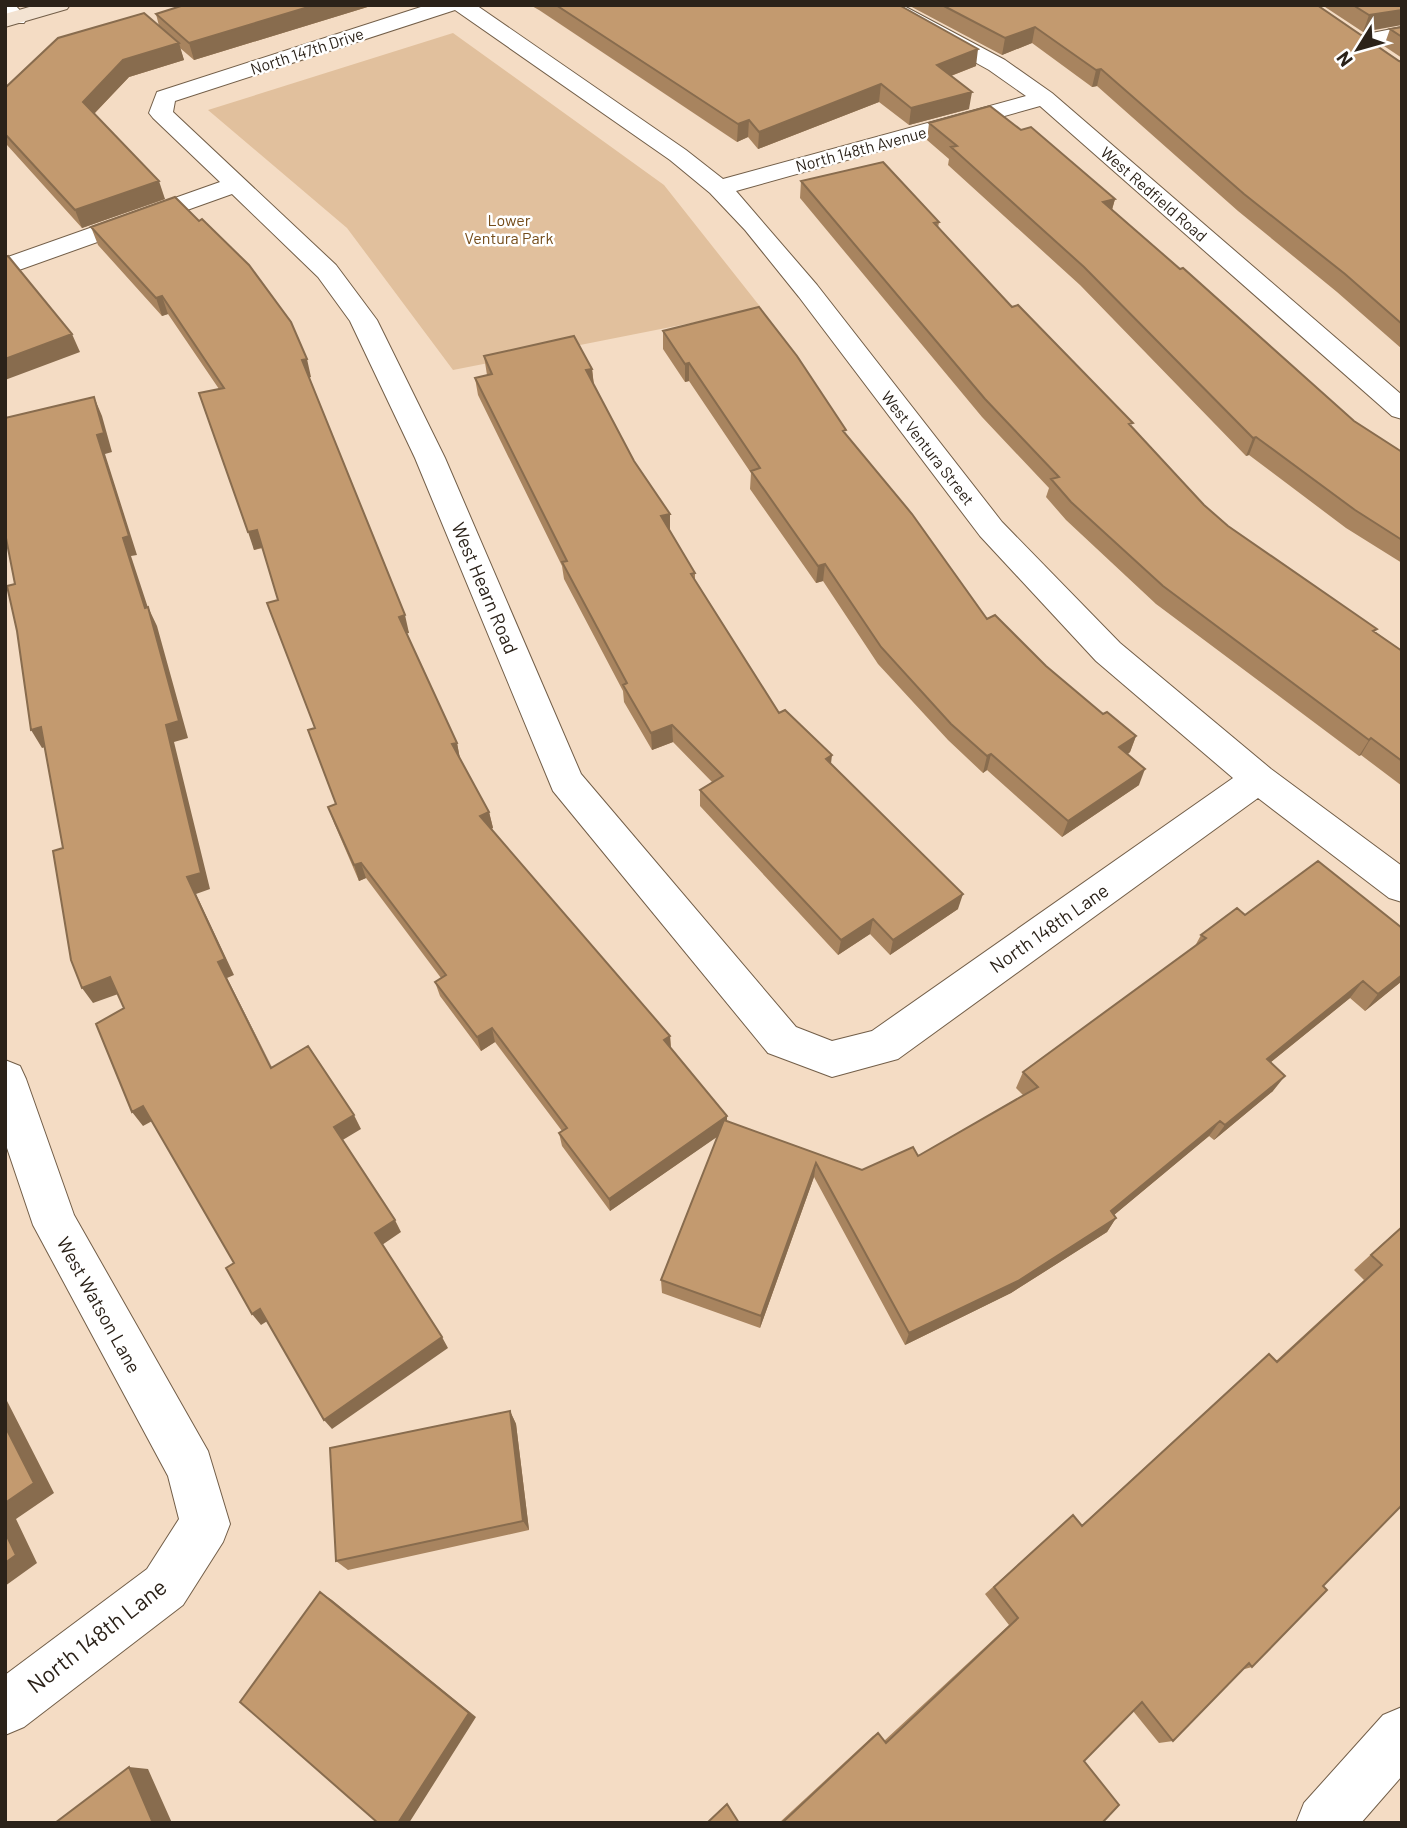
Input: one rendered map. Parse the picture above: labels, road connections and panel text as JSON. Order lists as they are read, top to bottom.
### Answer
{
  "streets": {
    "street": [
      "North 147th Drive",
      "North 148th Avenue",
      "West Redfield Road",
      "West Ventura Street",
      "West Hearn Road",
      "North 148th Lane",
      "West Watson Lane"
    ]
  },
  "crossings": [
    ["North 147th Drive", "West Hearn Road"],
    ["North 148th Avenue", "West Redfield Road"],
    ["North 148th Avenue", "West Ventura Street"],
    ["West Ventura Street", "North 148th Lane"],
    ["West Hearn Road", "North 148th Lane"],
    ["North 148th Lane", "West Watson Lane"]
  ],
  "parks": ["Lower Ventura Park"],
  "north": "bottom left"
}
